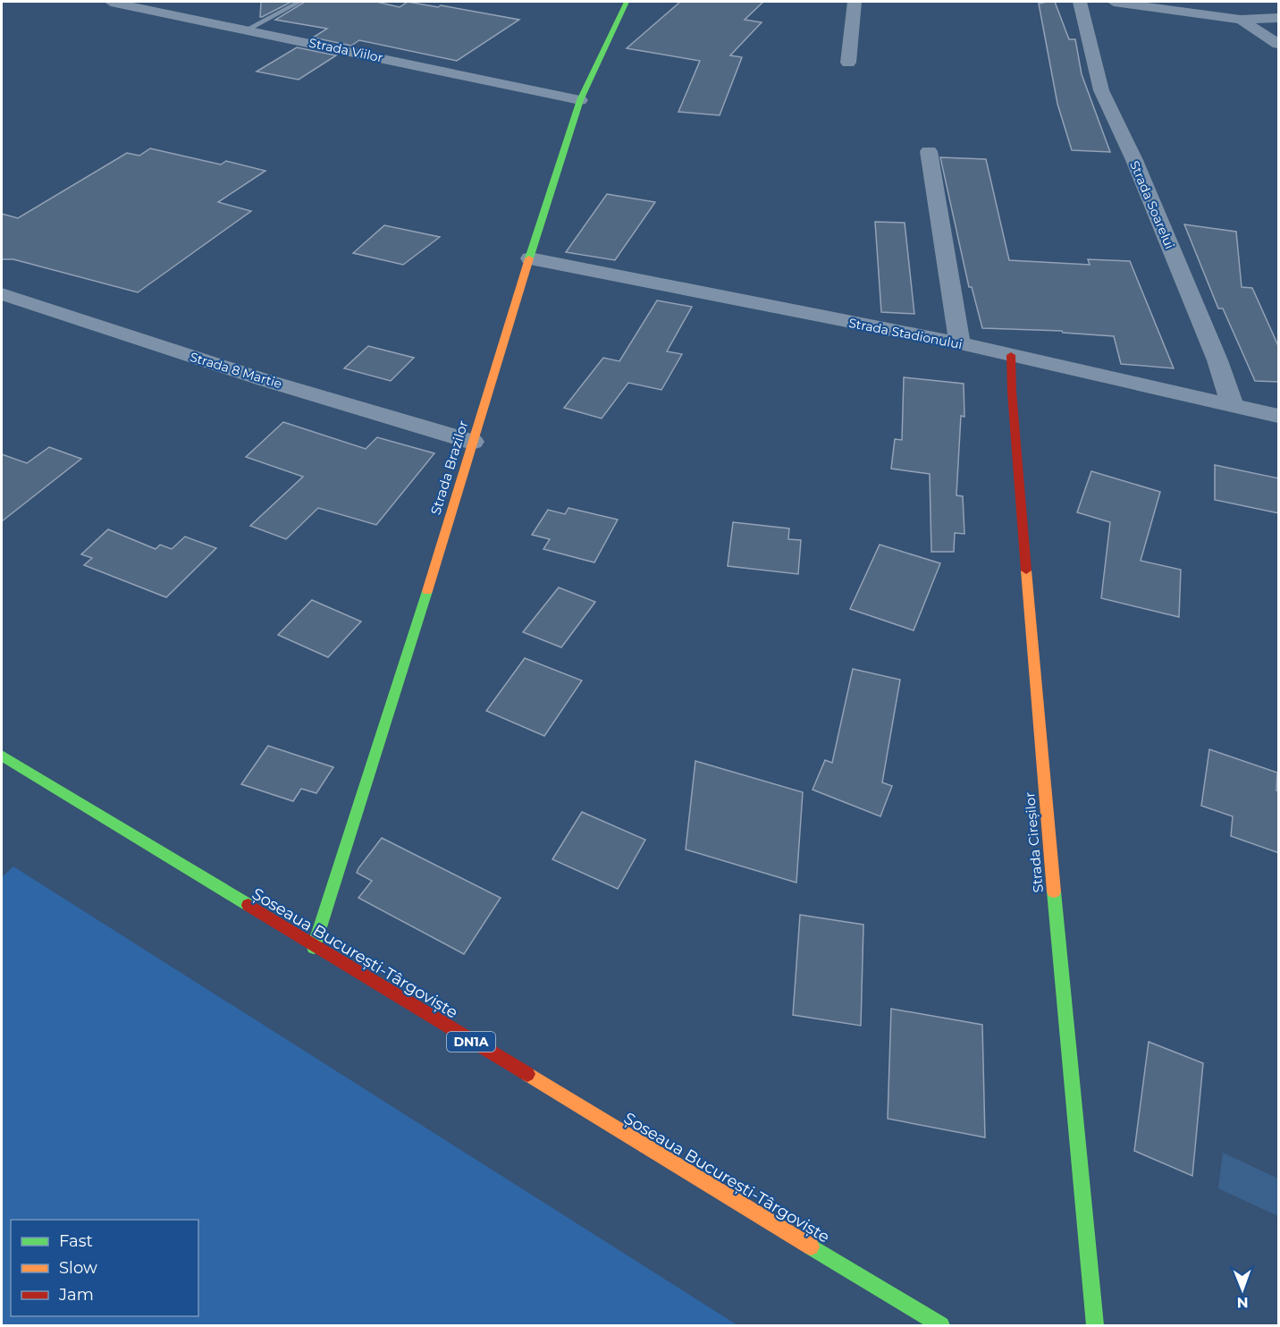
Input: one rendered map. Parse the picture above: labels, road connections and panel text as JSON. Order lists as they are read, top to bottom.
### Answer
{
  "streets": {
    "street": [
      "Strada Viilor",
      "Strada Soarelui",
      "Strada Stadionului",
      "Strada 8 Martie",
      "Strada Brazilor",
      "Strada Cireșilor",
      "Șoseaua București-Târgoviște",
      "DN1A"
    ]
  },
  "crossings": [
    ["Strada Viilor", "Strada Brazilor"],
    ["Strada Soarelui", "Strada Stadionului"],
    ["Strada Stadionului", "Strada Brazilor"],
    ["Strada Stadionului", "Strada Cireșilor"],
    ["Strada 8 Martie", "Strada Brazilor"],
    ["Strada Brazilor", "Șoseaua București-Târgoviște"]
  ],
  "legend": ["Fast", "Slow", "Jam"],
  "north": "bottom"
}
